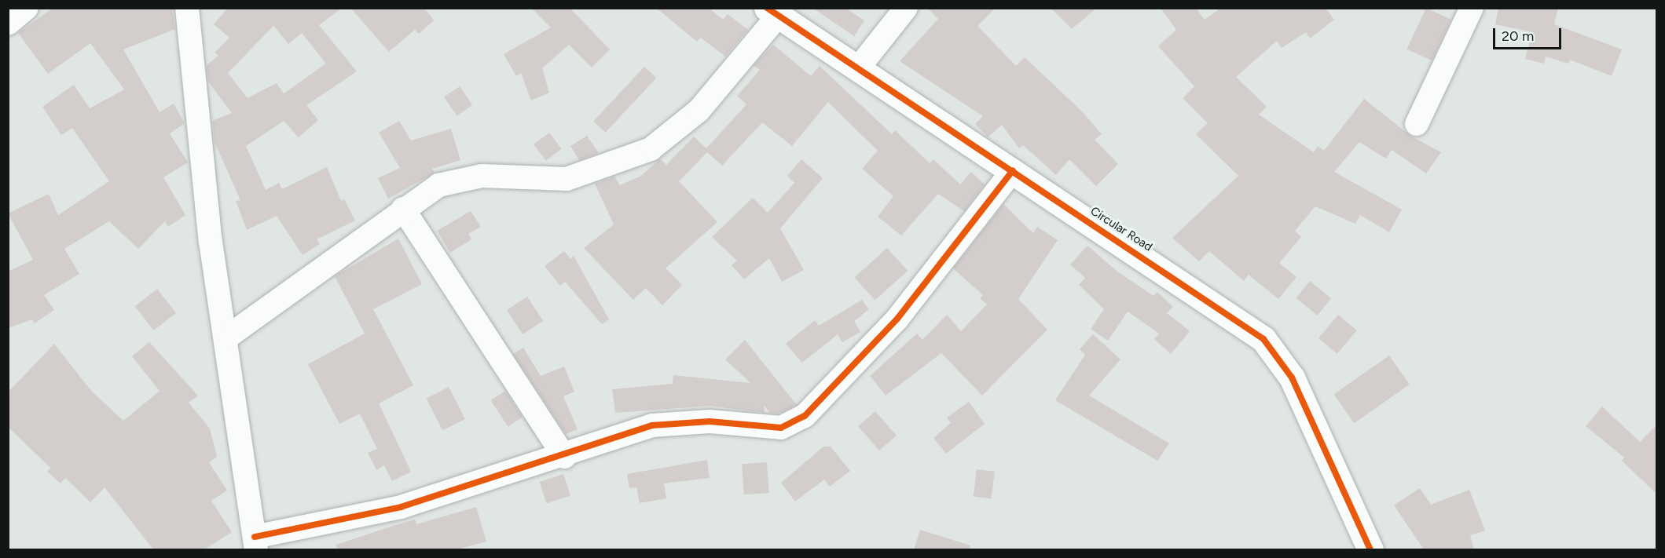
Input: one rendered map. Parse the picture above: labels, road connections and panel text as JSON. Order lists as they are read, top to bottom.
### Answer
{
  "streets": {
    "street": ["Circular Road"]
  },
  "scale_bar": "20 m"
}
